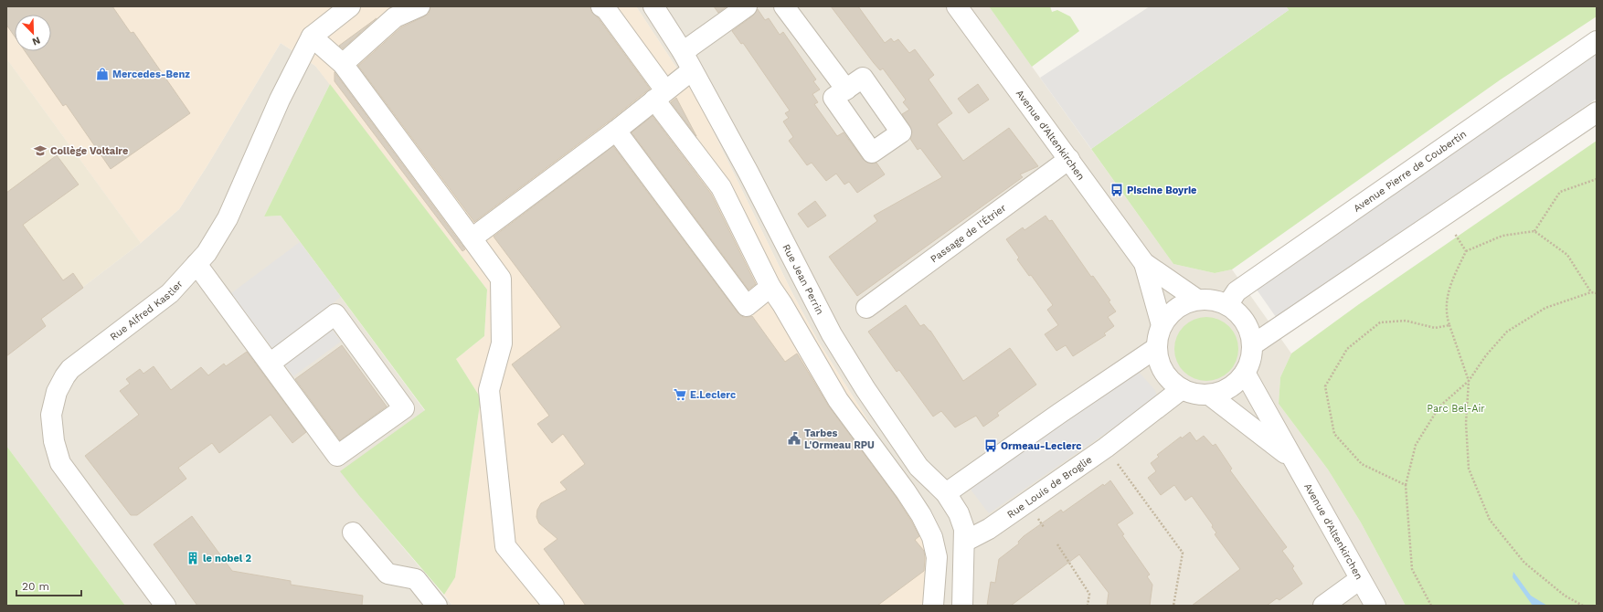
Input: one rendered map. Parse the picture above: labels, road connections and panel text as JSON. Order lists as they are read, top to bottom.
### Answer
{
  "streets": {
    "street": [
      "Avenue d'Altenkirchen",
      "Avenue Pierre de Coubertin",
      "Passage de l'Étrier",
      "Rue Jean Perrin",
      "Rue Alfred Kastler",
      "Rue Louis de Broglie"
    ]
  },
  "crossings": [
    ["Avenue d'Altenkirchen", "Avenue Pierre de Coubertin"],
    ["Avenue d'Altenkirchen", "Passage de l'Étrier"],
    ["Avenue d'Altenkirchen", "Rue Louis de Broglie"],
    ["Avenue Pierre de Coubertin", "Rue Louis de Broglie"],
    ["Rue Jean Perrin", "Rue Louis de Broglie"]
  ],
  "parks": ["Parc Bel-Air"],
  "places": {
    "shop": ["Mercedes-Benz"],
    "school or university": ["Collège Voltaire"],
    "bus stop": ["Piscine Boyrie", "Ormeau-Leclerc"],
    "supermarket": ["E.Leclerc"],
    "public building": ["Tarbes L'Ormeau RPU"],
    "building": ["le nobel 2"]
  },
  "scale_bar": "20 m",
  "north": "bottom right"
}
